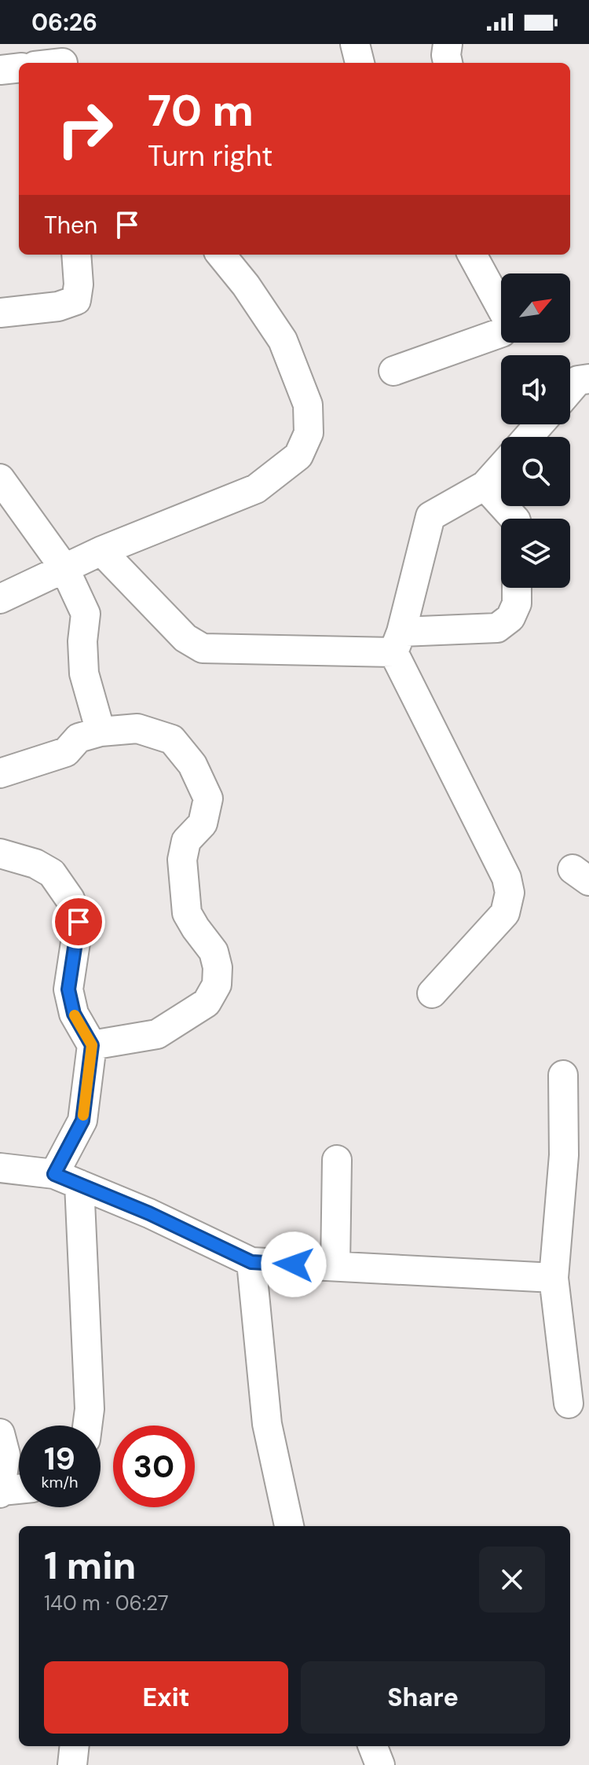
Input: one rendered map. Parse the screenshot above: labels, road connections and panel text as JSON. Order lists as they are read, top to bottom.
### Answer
{
  "north": "top right",
  "page": {
    "status": "06:26",
    "turn": ["70 m", "Turn right"],
    "then": "Then",
    "speed": "19 km/h",
    "limit": "30",
    "heading": ["1 min", "140 m · 06:27"],
    "buttons": ["Exit", "Share"]
  }
}
